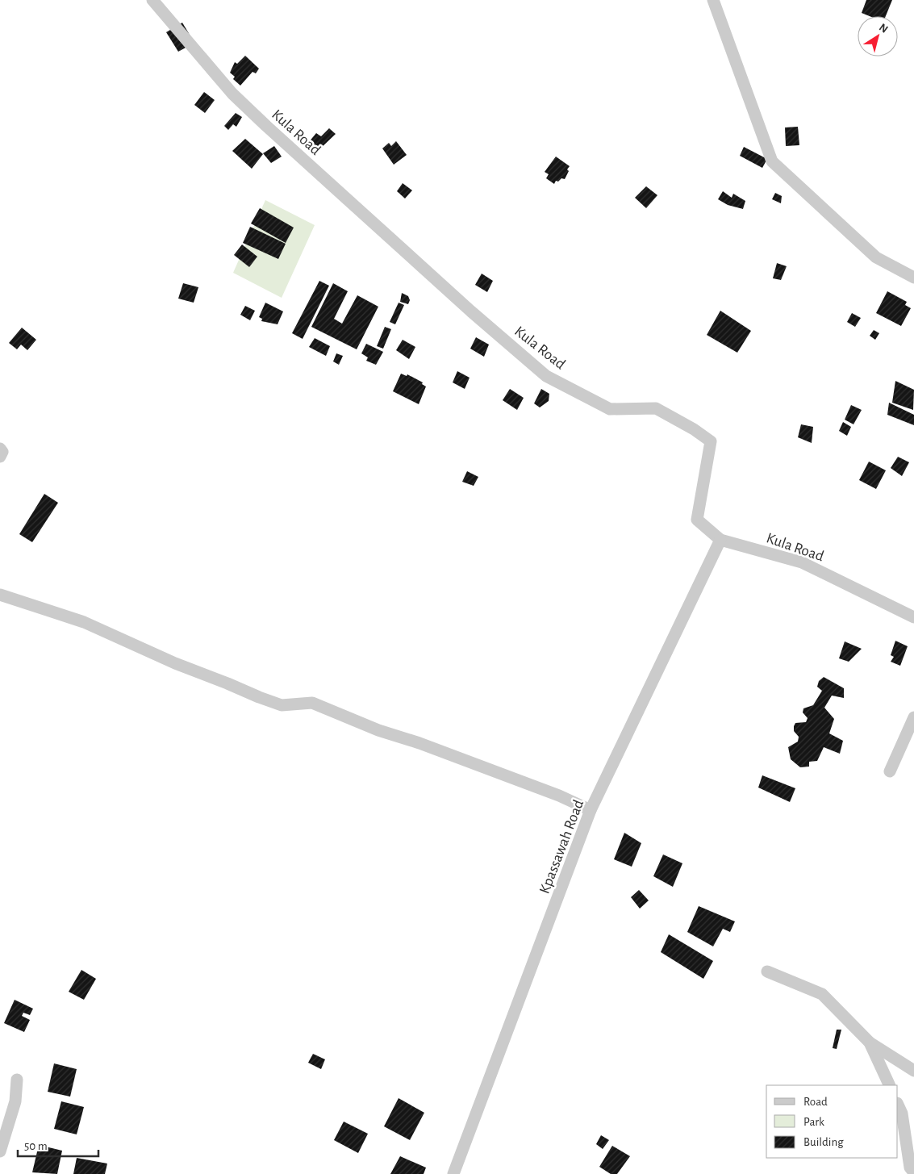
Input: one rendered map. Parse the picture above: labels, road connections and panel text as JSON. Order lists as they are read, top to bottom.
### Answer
{
  "streets": {
    "street": ["Kula Road", "Kpassawah Road"]
  },
  "crossings": [
    ["Kula Road", "Kpassawah Road"]
  ],
  "legend": ["Road", "Park", "Building"],
  "scale_bar": "50 m",
  "north": "top right"
}
